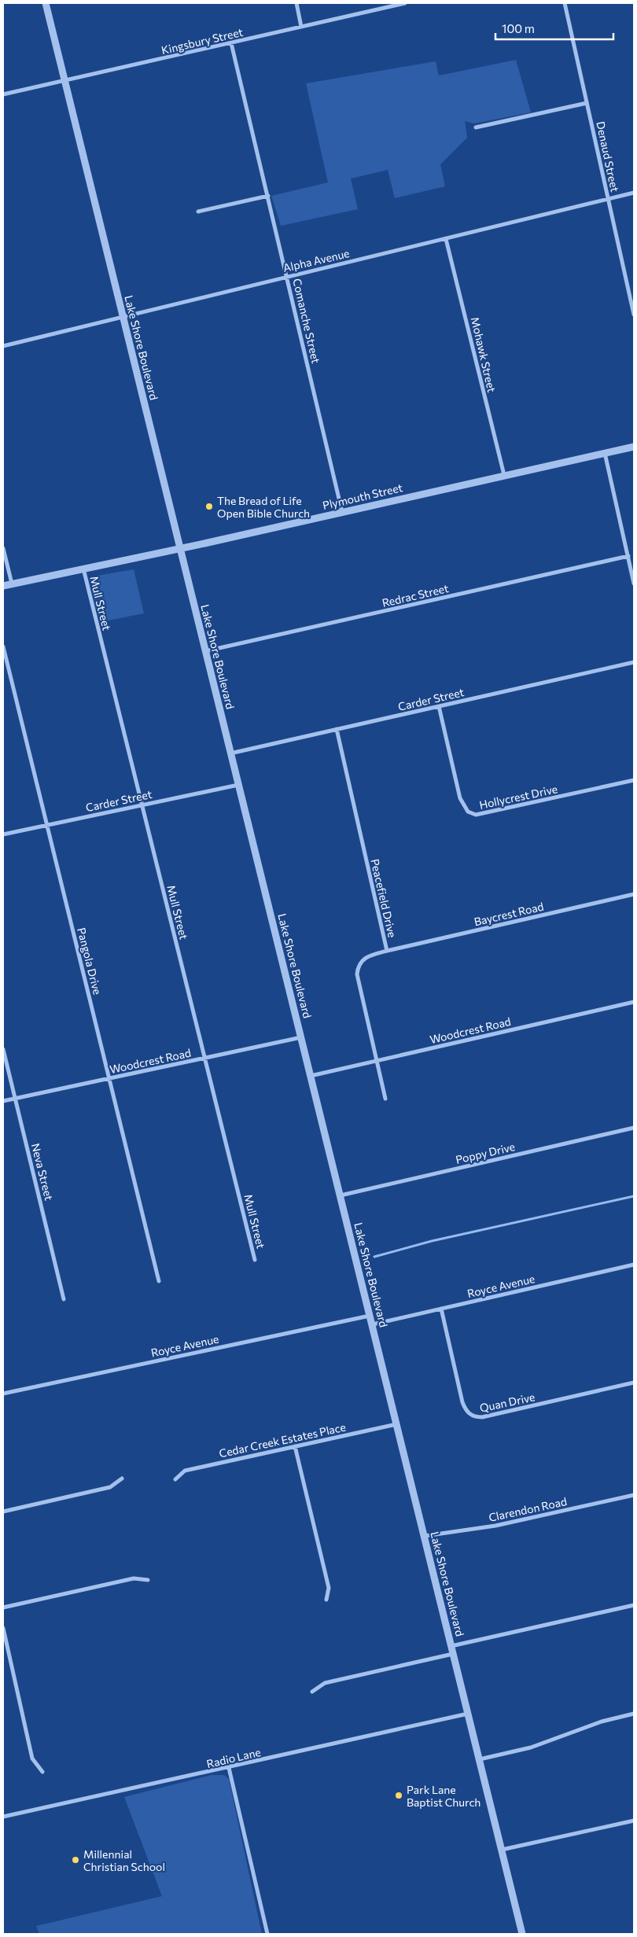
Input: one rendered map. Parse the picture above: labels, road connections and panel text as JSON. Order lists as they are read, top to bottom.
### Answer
{
  "streets": {
    "street": [
      "Kingsbury Street",
      "Denaud Street",
      "Alpha Avenue",
      "Comanche Street",
      "Lake Shore Boulevard",
      "Mohawk Street",
      "Plymouth Street",
      "Redrac Street",
      "Mull Street",
      "Carder Street",
      "Hollycrest Drive",
      "Peacefield Drive",
      "Baycrest Road",
      "Pangola Drive",
      "Woodcrest Road",
      "Poppy Drive",
      "Neva Street",
      "Royce Avenue",
      "Quan Drive",
      "Cedar Creek Estates Place",
      "Clarendon Road",
      "Radio Lane"
    ]
  },
  "crossings": [
    ["Kingsbury Street", "Comanche Street"],
    ["Kingsbury Street", "Lake Shore Boulevard"],
    ["Denaud Street", "Alpha Avenue"],
    ["Alpha Avenue", "Comanche Street"],
    ["Alpha Avenue", "Lake Shore Boulevard"],
    ["Alpha Avenue", "Mohawk Street"],
    ["Comanche Street", "Plymouth Street"],
    ["Lake Shore Boulevard", "Plymouth Street"],
    ["Lake Shore Boulevard", "Redrac Street"],
    ["Lake Shore Boulevard", "Carder Street"],
    ["Lake Shore Boulevard", "Woodcrest Road"],
    ["Lake Shore Boulevard", "Poppy Drive"],
    ["Lake Shore Boulevard", "Royce Avenue"],
    ["Lake Shore Boulevard", "Cedar Creek Estates Place"],
    ["Lake Shore Boulevard", "Clarendon Road"],
    ["Lake Shore Boulevard", "Radio Lane"],
    ["Mohawk Street", "Plymouth Street"],
    ["Plymouth Street", "Mull Street"],
    ["Mull Street", "Carder Street"],
    ["Mull Street", "Woodcrest Road"],
    ["Carder Street", "Hollycrest Drive"],
    ["Carder Street", "Peacefield Drive"],
    ["Carder Street", "Pangola Drive"],
    ["Peacefield Drive", "Baycrest Road"],
    ["Peacefield Drive", "Woodcrest Road"],
    ["Pangola Drive", "Woodcrest Road"],
    ["Woodcrest Road", "Neva Street"],
    ["Royce Avenue", "Quan Drive"]
  ],
  "places": ["The Bread of Life Open Bible Church", "Park Lane Baptist Church", "Millennial Christian School"],
  "scale_bar": "100 m"
}
